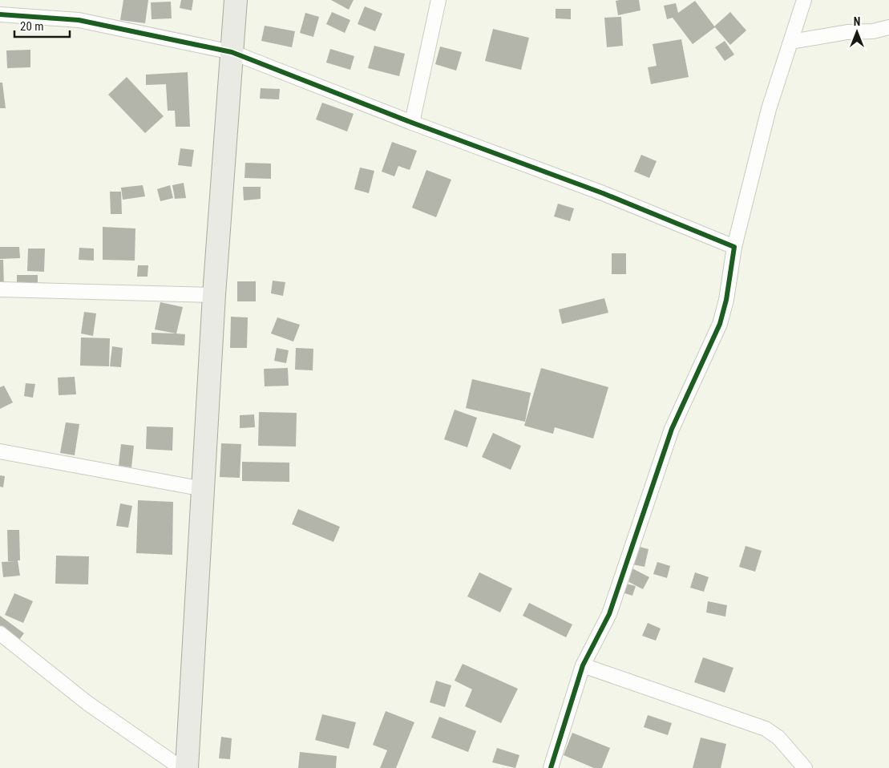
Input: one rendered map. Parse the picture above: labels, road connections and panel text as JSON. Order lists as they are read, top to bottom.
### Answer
{
  "scale_bar": "20 m",
  "north": "top"
}
